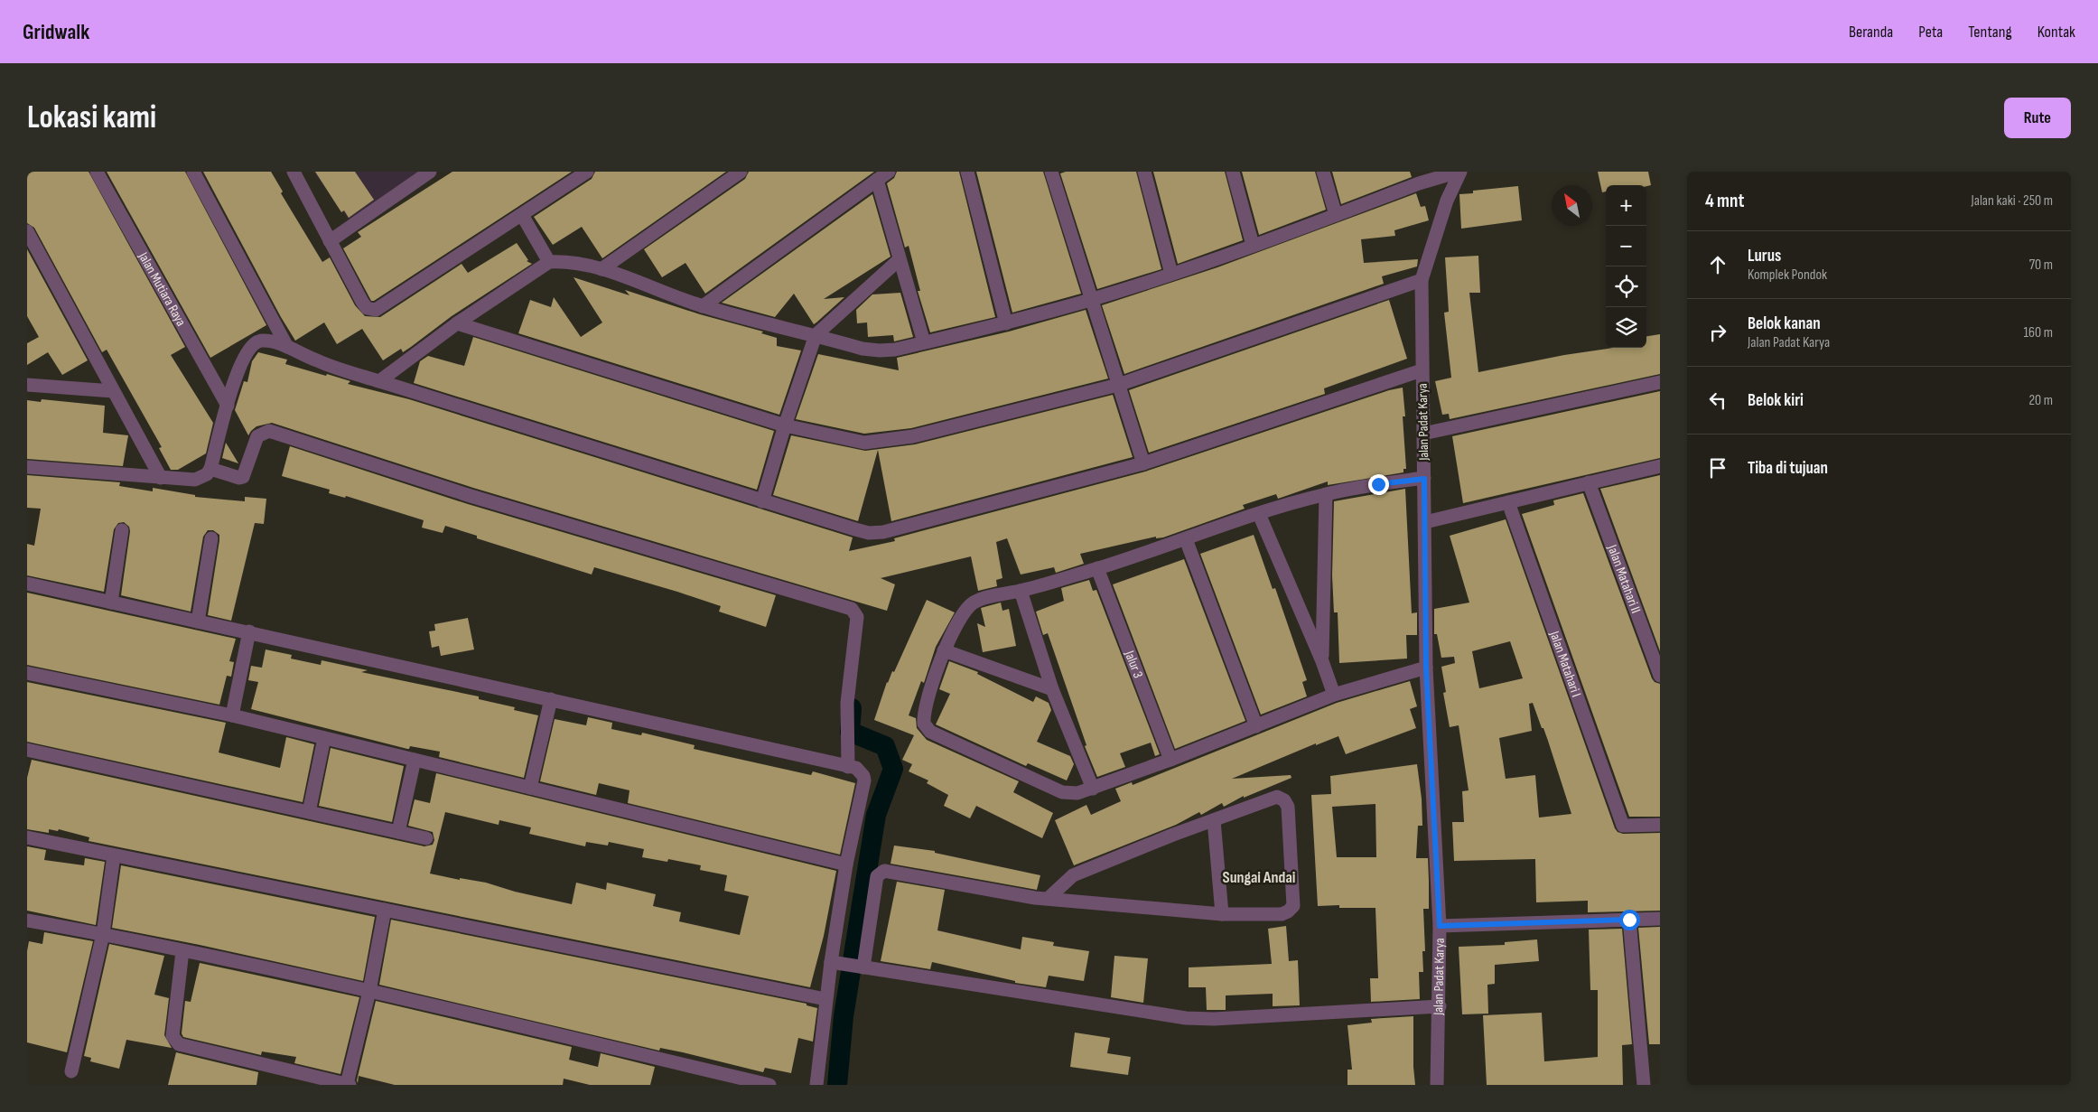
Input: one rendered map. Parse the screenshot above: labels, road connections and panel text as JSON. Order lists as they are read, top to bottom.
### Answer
{
  "streets": {
    "street": [
      "Jalan Mutiara Raya",
      "Jalan Padat Karya",
      "Jalan Matahari II",
      "Jalur 3",
      "Jalan Matahari I"
    ]
  },
  "districts": ["Sungai Andai"],
  "north": "top left",
  "page": {
    "header": "Gridwalk",
    "nav": [
      "Beranda",
      "Peta",
      "Tentang",
      "Kontak"
    ],
    "buttons": "Rute",
    "title": "Lokasi kami",
    "heading": ["4 mnt", "Jalan kaki · 250 m"],
    "map_buttons": ["+", "−"],
    "list": [
      ["Lurus", "Komplek Pondok", "70 m"],
      ["Belok kanan", "Jalan Padat Karya", "160 m"],
      ["Belok kiri", "20 m"],
      "Tiba di tujuan"
    ]
  }
}
